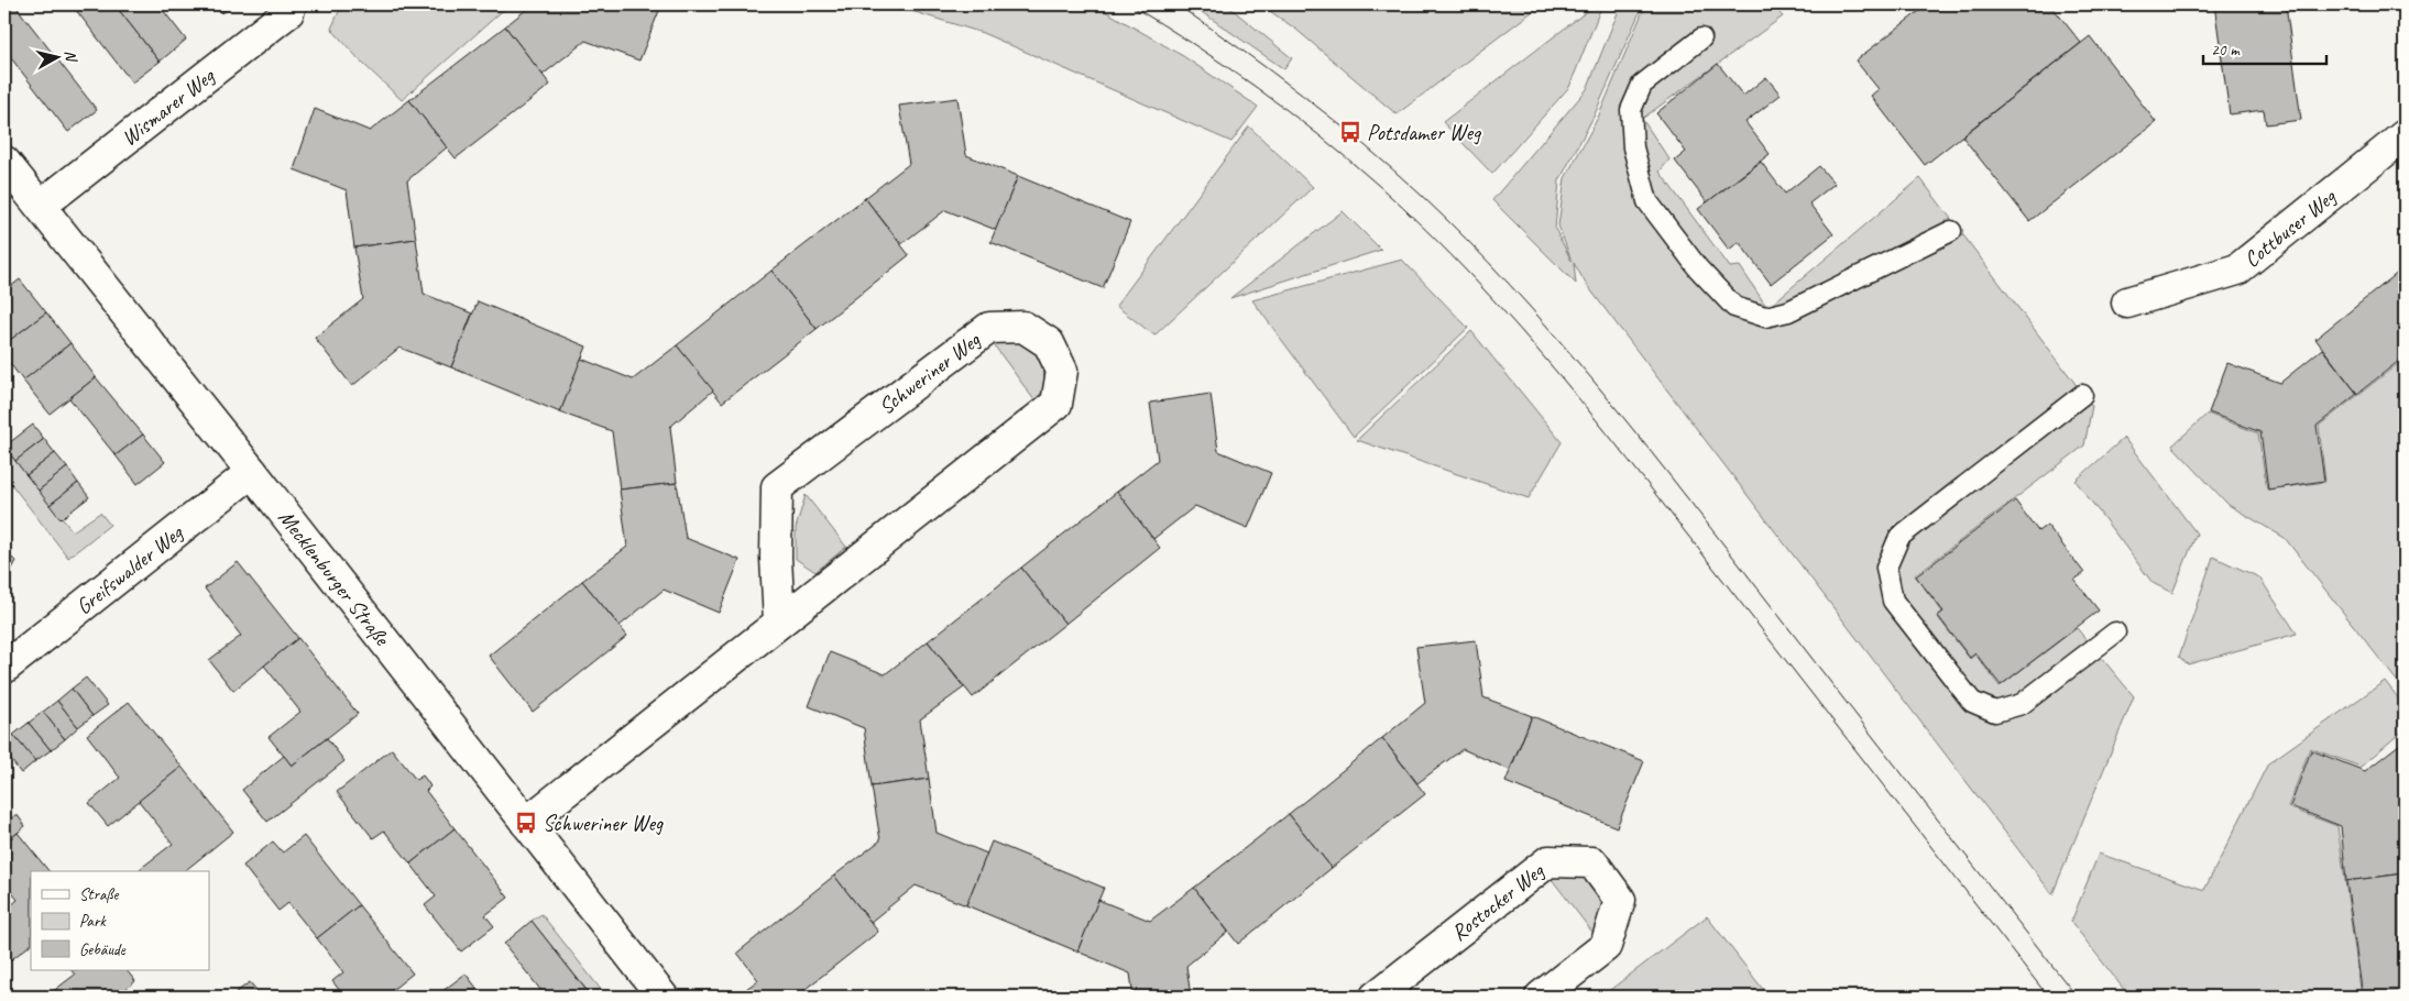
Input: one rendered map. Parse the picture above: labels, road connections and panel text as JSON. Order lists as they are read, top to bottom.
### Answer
{
  "streets": {
    "street": [
      "Wismarer Weg",
      "Cottbuser Weg",
      "Schweriner Weg",
      "Greifswalder Weg",
      "Mecklenburger Straße",
      "Rostocker Weg"
    ]
  },
  "crossings": [
    ["Wismarer Weg", "Mecklenburger Straße"],
    ["Schweriner Weg", "Mecklenburger Straße"],
    ["Greifswalder Weg", "Mecklenburger Straße"]
  ],
  "places": {
    "bus stop": ["Potsdamer Weg", "Schweriner Weg"]
  },
  "legend": ["Straße", "Park", "Gebäude"],
  "scale_bar": "20 m",
  "north": "right"
}
